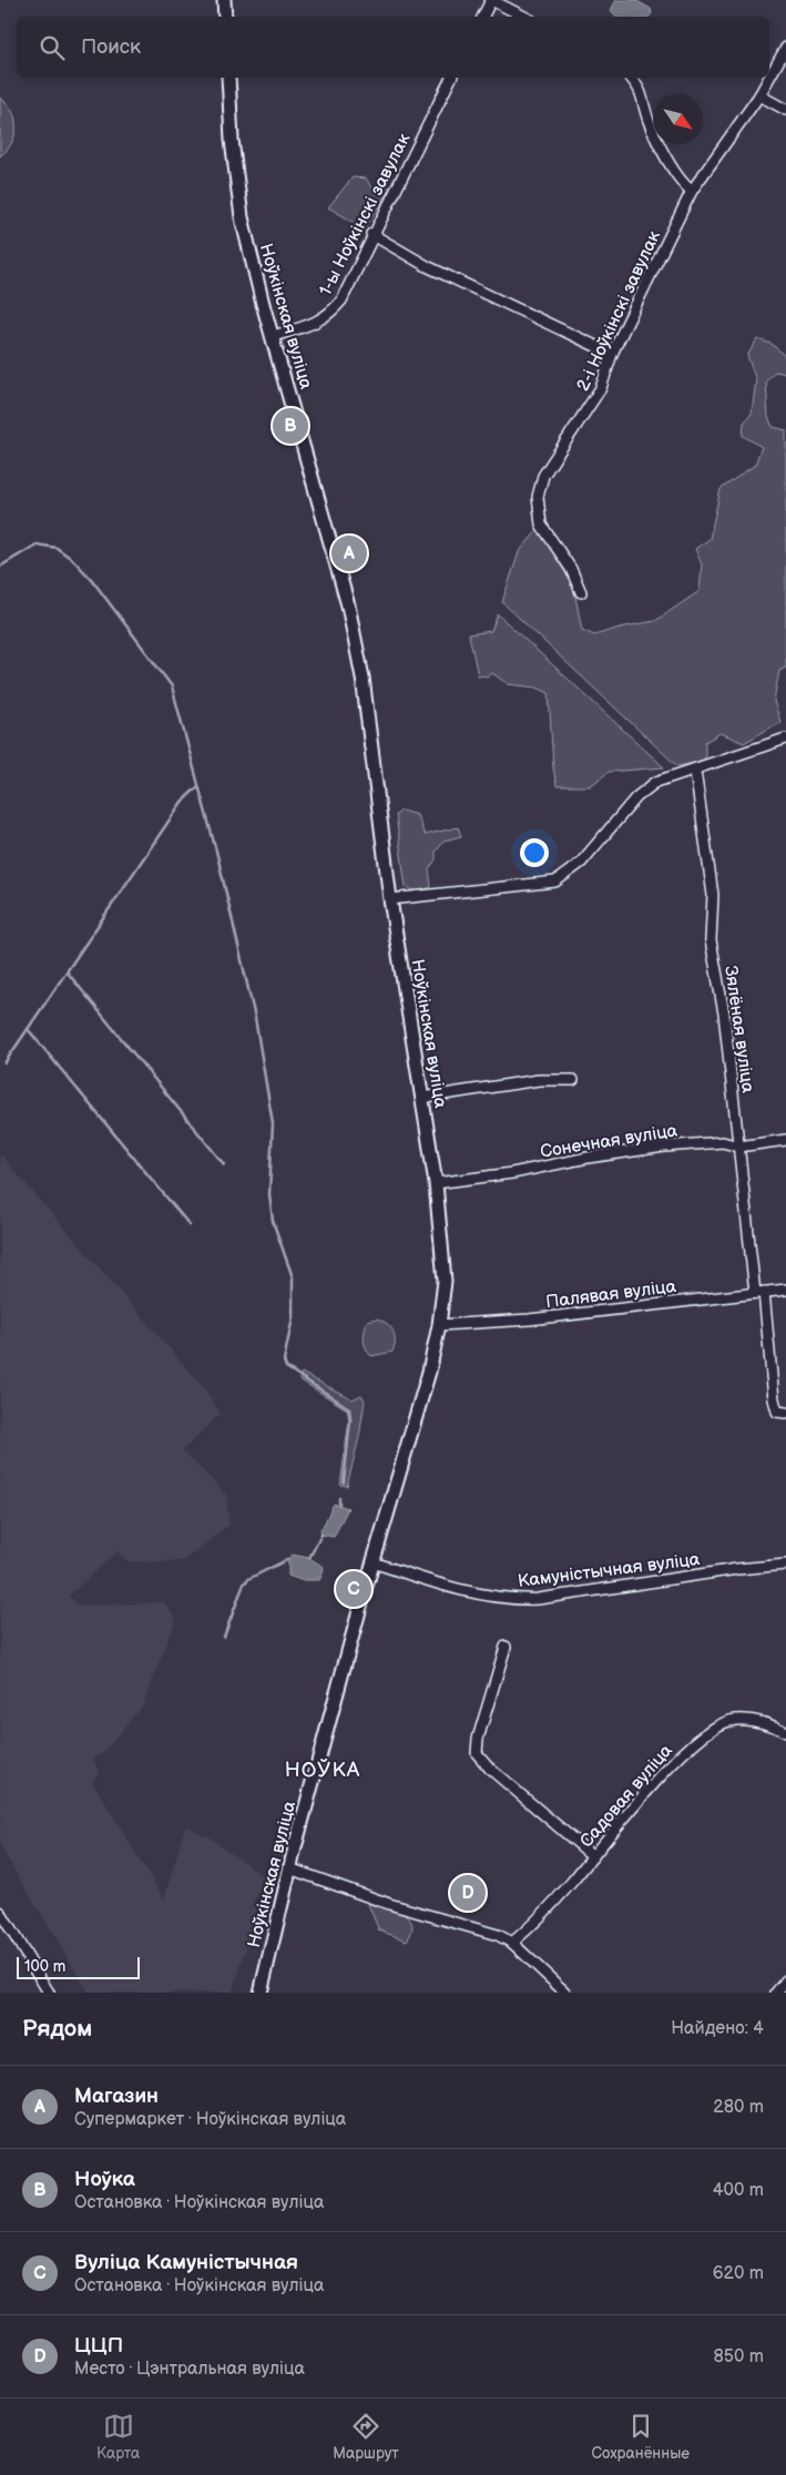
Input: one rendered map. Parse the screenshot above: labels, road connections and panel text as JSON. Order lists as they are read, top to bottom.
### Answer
{
  "streets": {
    "main road": ["Ноўкінская вуліца"],
    "street": [
      "1-ы Ноўкінскі завулак",
      "2-і Ноўкінскі завулак",
      "Зялёная вуліца",
      "Сонечная вуліца",
      "Палявая вуліца",
      "Камуністычная вуліца",
      "Садовая вуліца"
    ]
  },
  "crossings": [
    ["1-ы Ноўкінскі завулак", "Ноўкінская вуліца"],
    ["Ноўкінская вуліца", "Сонечная вуліца"],
    ["Ноўкінская вуліца", "Палявая вуліца"],
    ["Ноўкінская вуліца", "Камуністычная вуліца"],
    ["Зялёная вуліца", "Сонечная вуліца"],
    ["Зялёная вуліца", "Палявая вуліца"]
  ],
  "districts": ["НОЎКА"],
  "scale_bar": "100 m",
  "north": "bottom right",
  "page": {
    "search": "Поиск",
    "pins": [
      "B",
      "A",
      "C",
      "D"
    ],
    "scale": "100 m",
    "heading": ["Рядом", "Найдено: 4"],
    "list": [
      {
        "mark": "A",
        "name": "Магазин",
        "note": "Супермаркет · Ноўкінская вуліца",
        "value": "280 m"
      },
      {
        "mark": "B",
        "name": "Ноўка",
        "note": "Остановка · Ноўкінская вуліца",
        "value": "400 m"
      },
      {
        "mark": "C",
        "name": "Вуліца Камуністычная",
        "note": "Остановка · Ноўкінская вуліца",
        "value": "620 m"
      },
      {
        "mark": "D",
        "name": "ЦЦП",
        "note": "Место · Цэнтральная вуліца",
        "value": "850 m"
      }
    ],
    "nav": ["Карта", "Маршрут", "Сохранённые"]
  }
}
